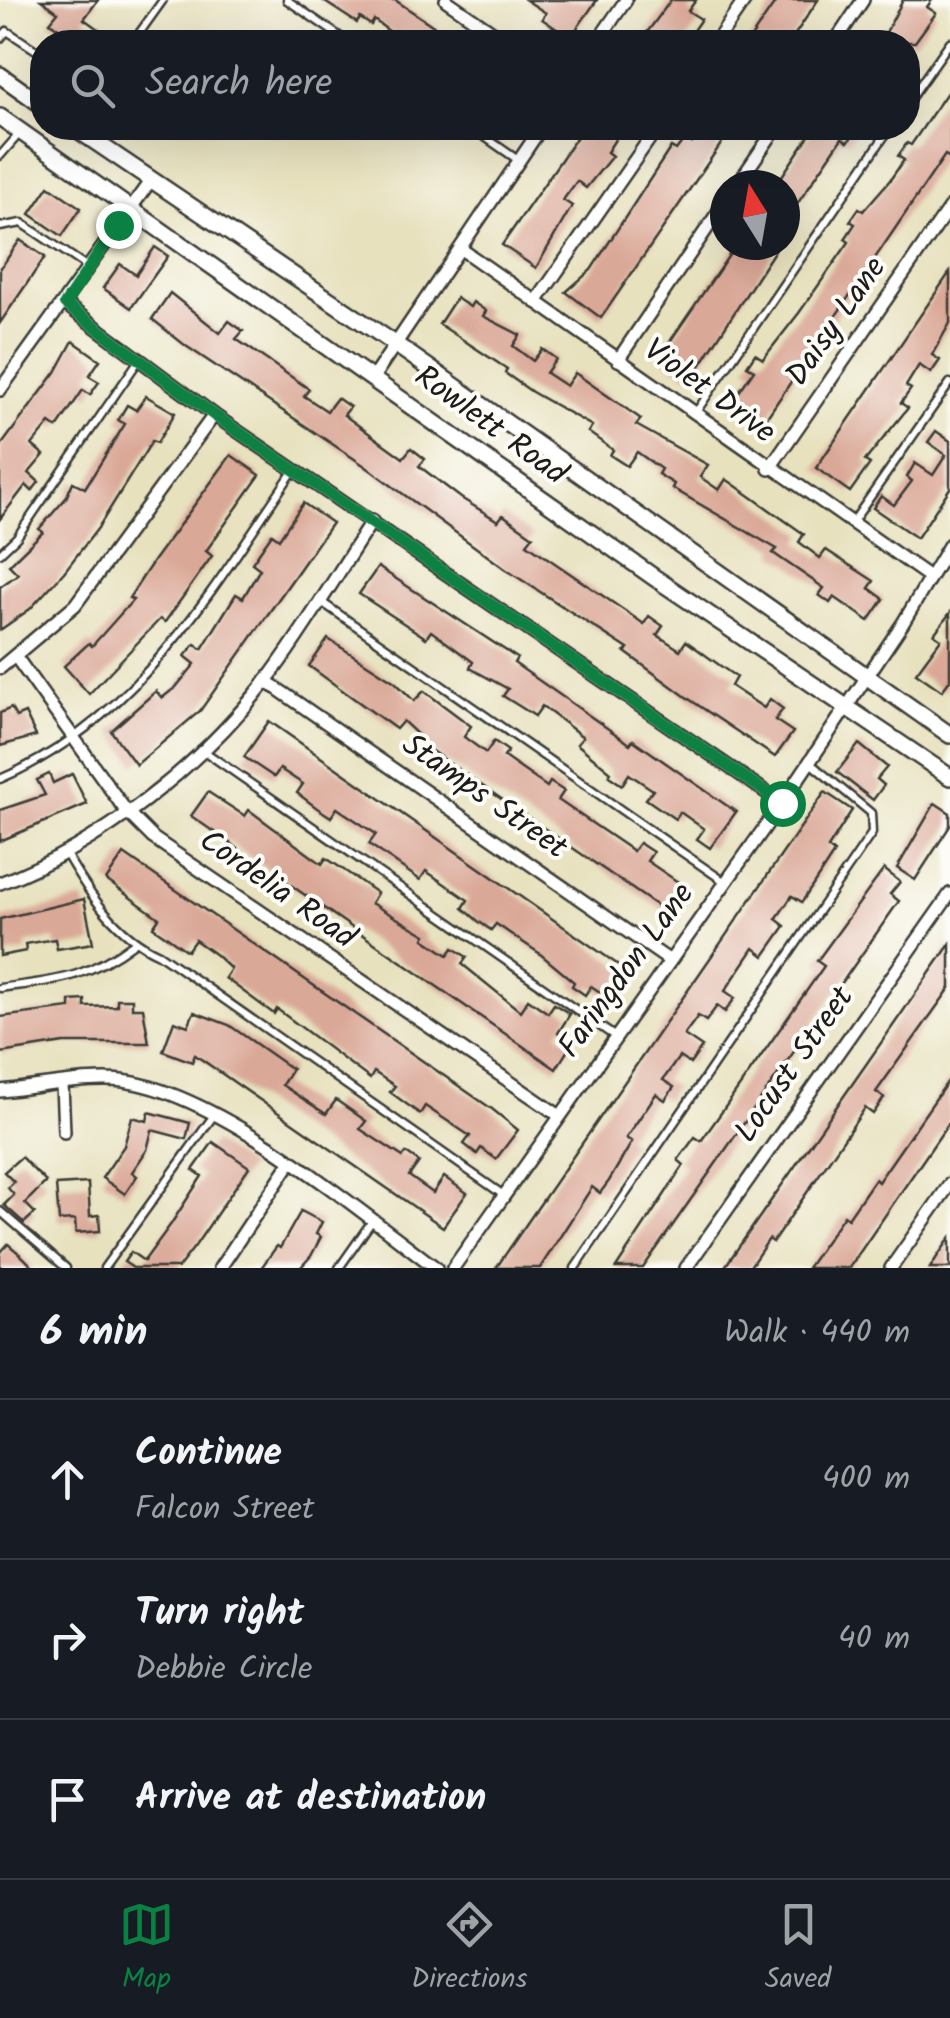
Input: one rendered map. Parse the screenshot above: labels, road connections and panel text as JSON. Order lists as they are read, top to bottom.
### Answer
{
  "streets": {
    "main road": ["Rowlett Road"],
    "street": [
      "Daisy Lane",
      "Violet Drive",
      "Stamps Street",
      "Cordelia Road",
      "Faringdon Lane",
      "Locust Street"
    ]
  },
  "crossings": [
    ["Daisy Lane", "Violet Drive"],
    ["Violet Drive", "Faringdon Lane"],
    ["Rowlett Road", "Faringdon Lane"],
    ["Stamps Street", "Faringdon Lane"],
    ["Cordelia Road", "Faringdon Lane"]
  ],
  "north": "top",
  "page": {
    "search": "Search here",
    "heading": ["6 min", "Walk · 440 m"],
    "list": [
      ["Continue", "Falcon Street", "400 m"],
      ["Turn right", "Debbie Circle", "40 m"],
      "Arrive at destination"
    ],
    "nav": ["Map", "Directions", "Saved"]
  }
}
